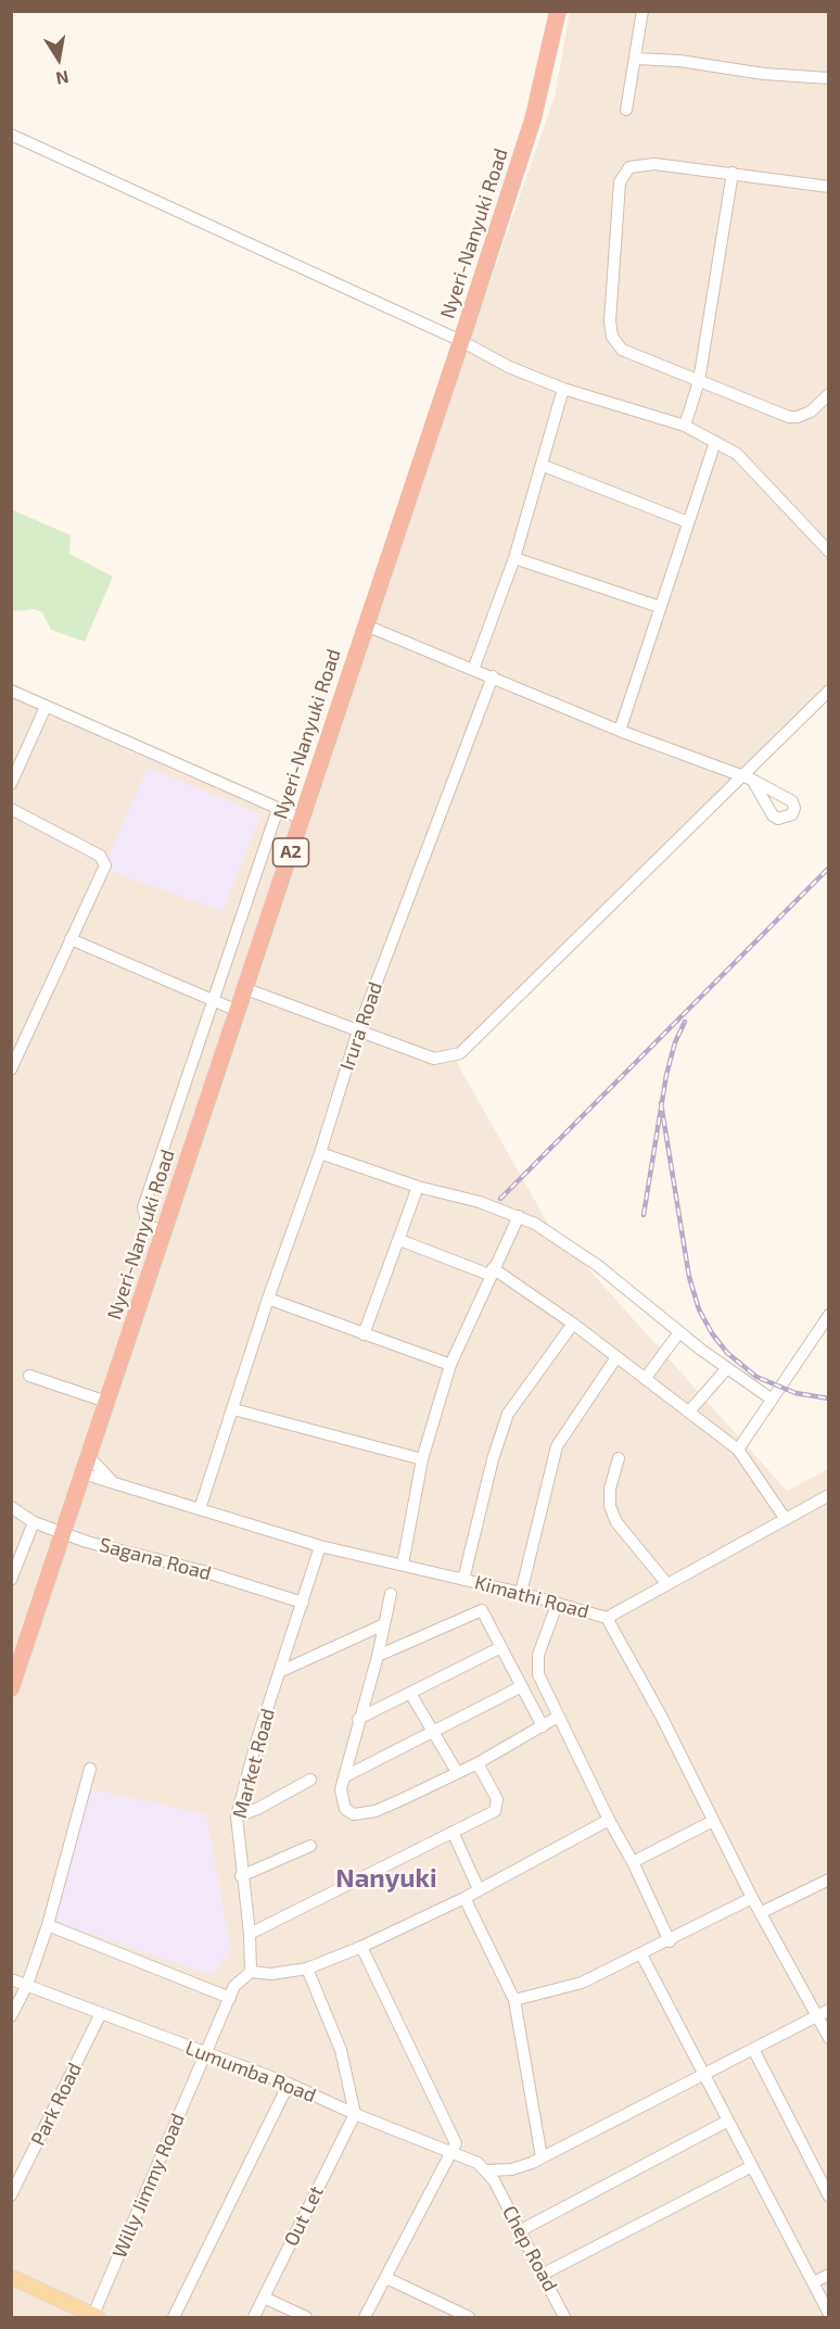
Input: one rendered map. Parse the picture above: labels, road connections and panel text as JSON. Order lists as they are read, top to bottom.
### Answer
{
  "streets": {
    "highway": ["Nyeri-Nanyuki Road", "A2"],
    "street": [
      "Irura Road",
      "Sagana Road",
      "Kimathi Road",
      "Market Road",
      "Lumumba Road",
      "Park Road",
      "Willy Jimmy Road",
      "Out Let",
      "Chep Road"
    ]
  },
  "crossings": [
    ["Nyeri-Nanyuki Road", "Sagana Road"],
    ["Nyeri-Nanyuki Road", "Kimathi Road"],
    ["Irura Road", "Kimathi Road"],
    ["Sagana Road", "Market Road"],
    ["Kimathi Road", "Market Road"],
    ["Lumumba Road", "Park Road"],
    ["Lumumba Road", "Willy Jimmy Road"],
    ["Lumumba Road", "Out Let"],
    ["Lumumba Road", "Chep Road"]
  ],
  "districts": ["Nanyuki"],
  "north": "bottom"
}
